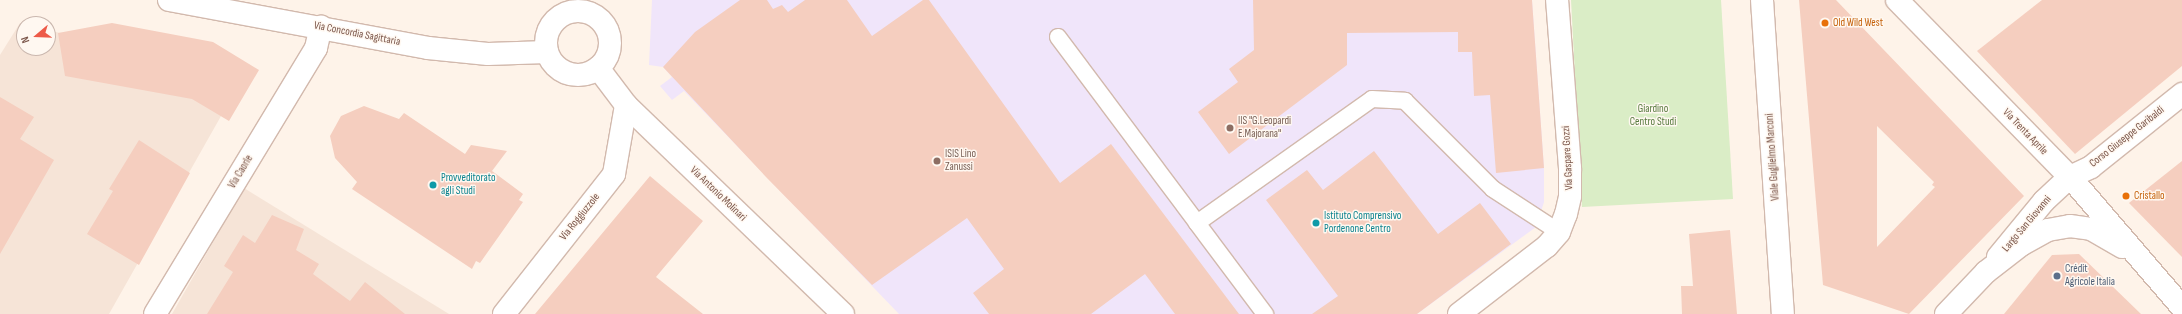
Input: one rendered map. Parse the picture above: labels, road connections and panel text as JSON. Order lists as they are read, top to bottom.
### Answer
{
  "streets": {
    "street": [
      "Via Concordia Sagittaria",
      "Via Trenta Aprile",
      "Corso Giuseppe Garibaldi",
      "Viale Guglielmo Marconi",
      "Via Gaspare Gozzi",
      "Via Caorle",
      "Via Antonio Molinari",
      "Via Roggiuzzole",
      "Largo San Giovanni"
    ]
  },
  "crossings": [
    ["Via Concordia Sagittaria", "Via Caorle"],
    ["Via Concordia Sagittaria", "Via Antonio Molinari"],
    ["Via Trenta Aprile", "Corso Giuseppe Garibaldi"],
    ["Via Trenta Aprile", "Largo San Giovanni"],
    ["Corso Giuseppe Garibaldi", "Largo San Giovanni"],
    ["Via Antonio Molinari", "Via Roggiuzzole"]
  ],
  "parks": ["Giardino Centro Studi"],
  "places": [
    "Old Wild West",
    "IIS \"G.Leopardi E.Majorana\"",
    "ISIS Lino Zanussi",
    "Provveditorato agli Studi",
    "Cristallo",
    "Istituto Comprensivo Pordenone Centro",
    "Crédit Agricole Italia"
  ],
  "north": "left"
}
